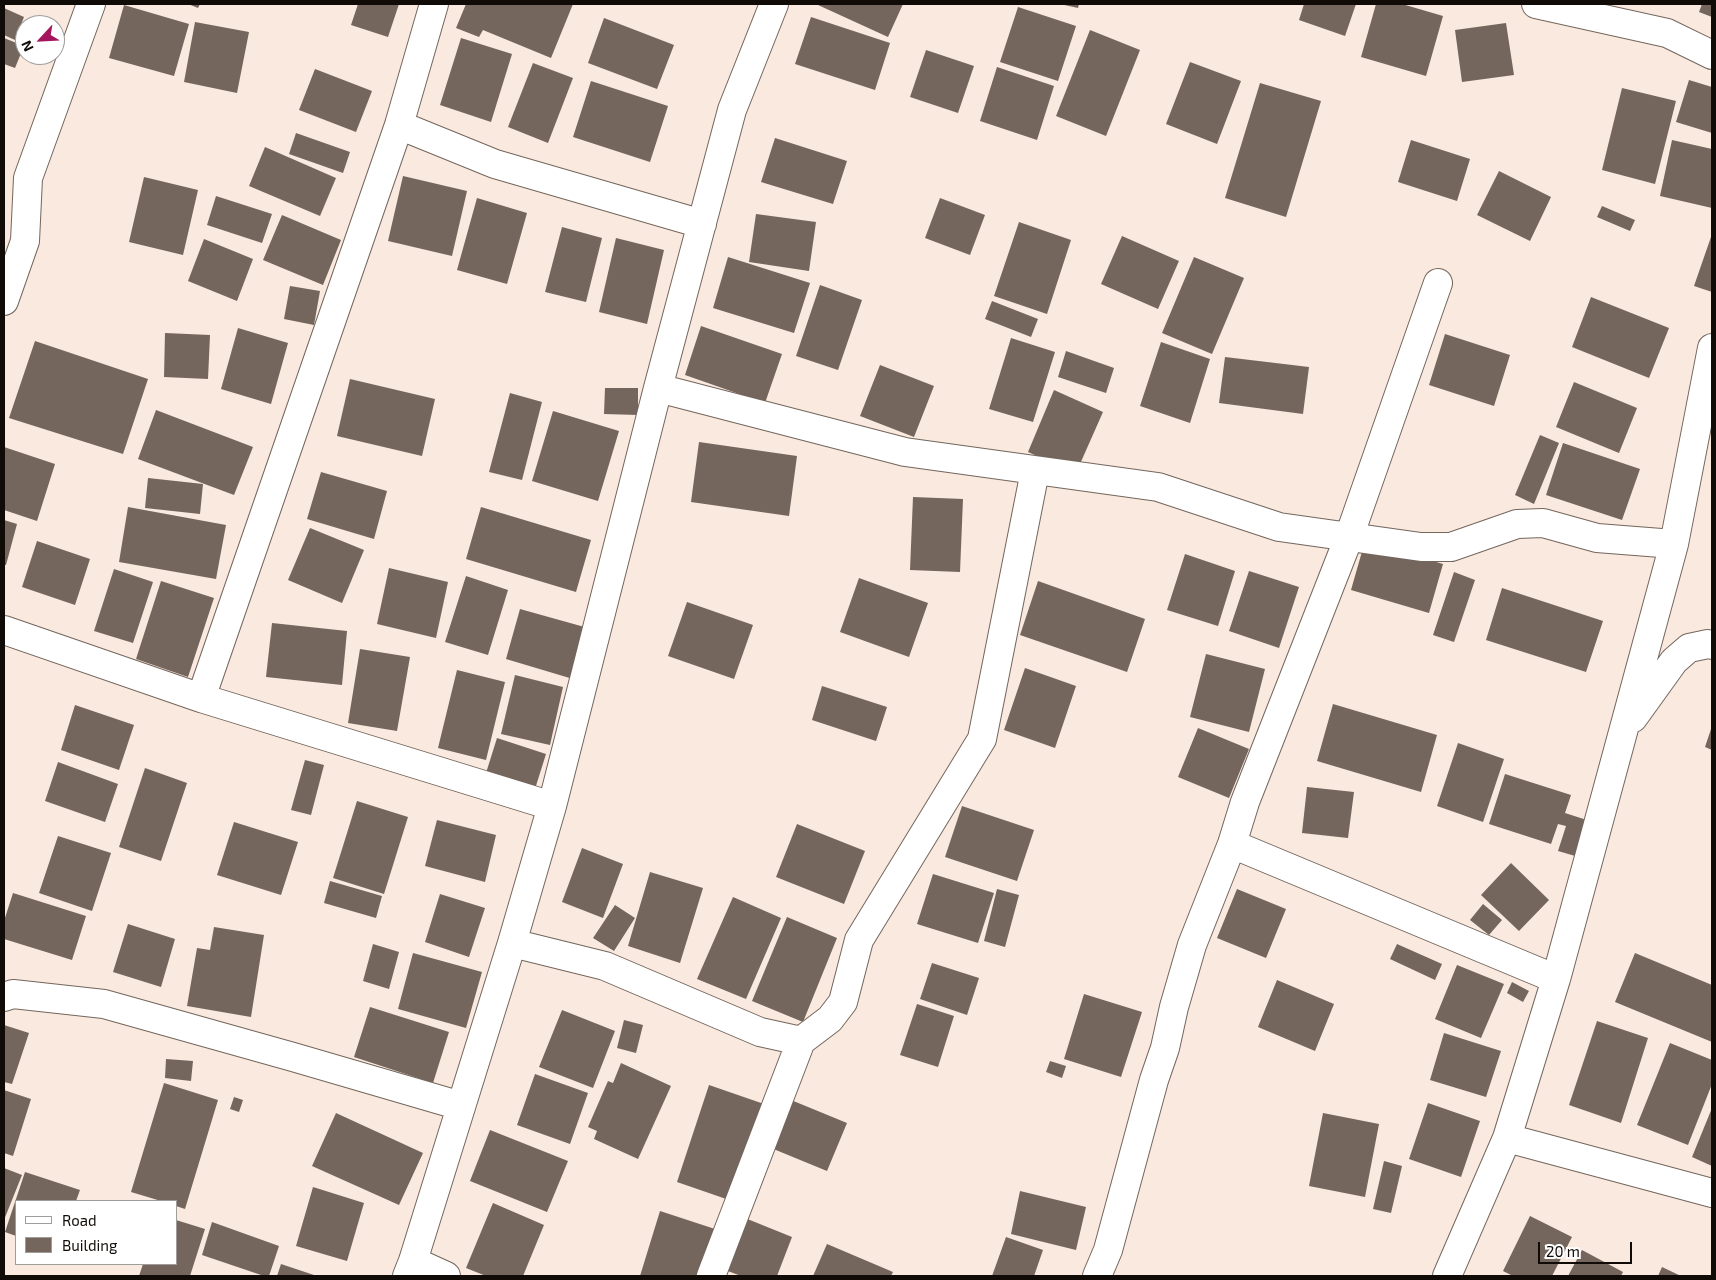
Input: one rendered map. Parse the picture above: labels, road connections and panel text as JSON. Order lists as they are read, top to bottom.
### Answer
{
  "legend": ["Road", "Building"],
  "scale_bar": "20 m",
  "north": "bottom left"
}
